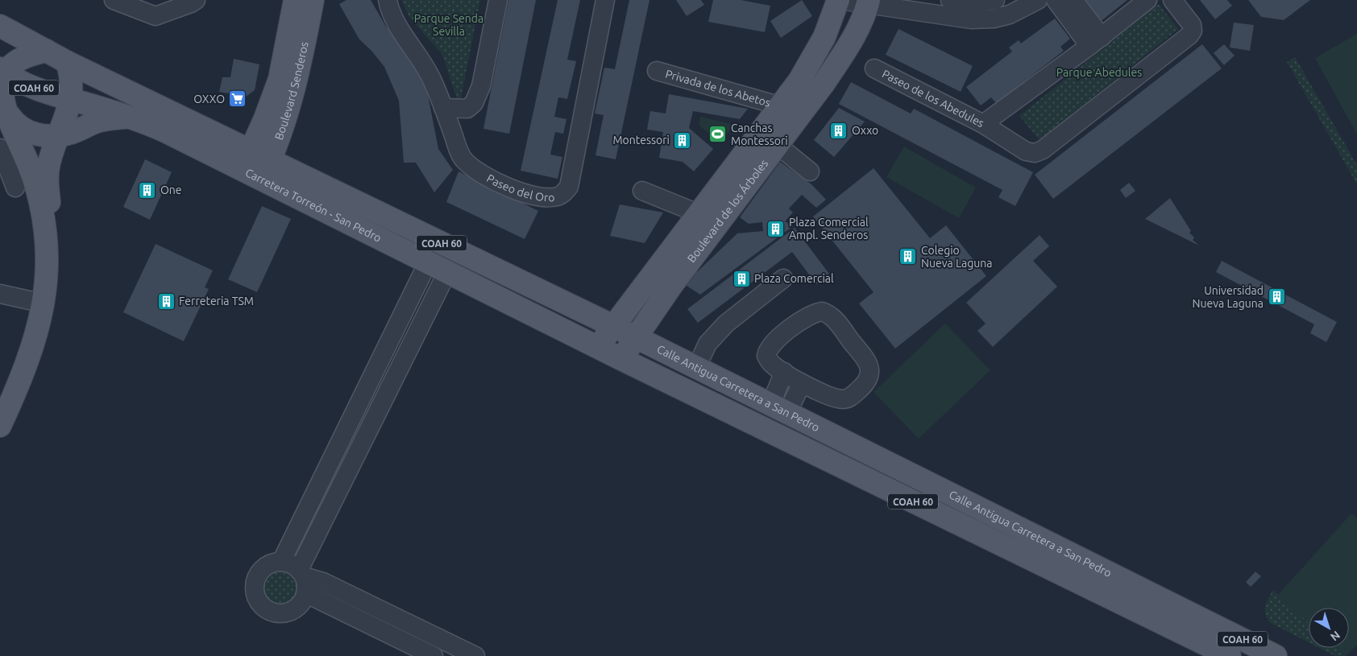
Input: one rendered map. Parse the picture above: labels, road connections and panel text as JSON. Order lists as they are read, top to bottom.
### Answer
{
  "streets": {
    "main road": [
      "COAH 60",
      "Boulevard Senderos",
      "Carretera Torreón - San Pedro",
      "Boulevard de los Árboles",
      "Calle Antigua Carretera a San Pedro"
    ],
    "street": ["Privada de los Abetos", "Paseo de los Abedules", "Paseo del Oro"]
  },
  "crossings": [
    ["Privada de los Abetos", "Boulevard de los Árboles"],
    ["Boulevard Senderos", "Carretera Torreón - San Pedro"],
    ["Carretera Torreón - San Pedro", "Boulevard de los Árboles"],
    ["Carretera Torreón - San Pedro", "Calle Antigua Carretera a San Pedro"],
    ["Boulevard de los Árboles", "Calle Antigua Carretera a San Pedro"]
  ],
  "parks": ["Parque Senda Sevilla", "Parque Abedules"],
  "places": {
    "supermarket": ["OXXO"],
    "building": [
      "Oxxo",
      "Montessori",
      "One",
      "Plaza Comercial Ampl. Senderos",
      "Colegio Nueva Laguna",
      "Plaza Comercial",
      "Universidad Nueva Laguna",
      "Ferreteria TSM"
    ],
    "sports": ["Canchas Montessori"]
  },
  "north": "bottom right"
}
